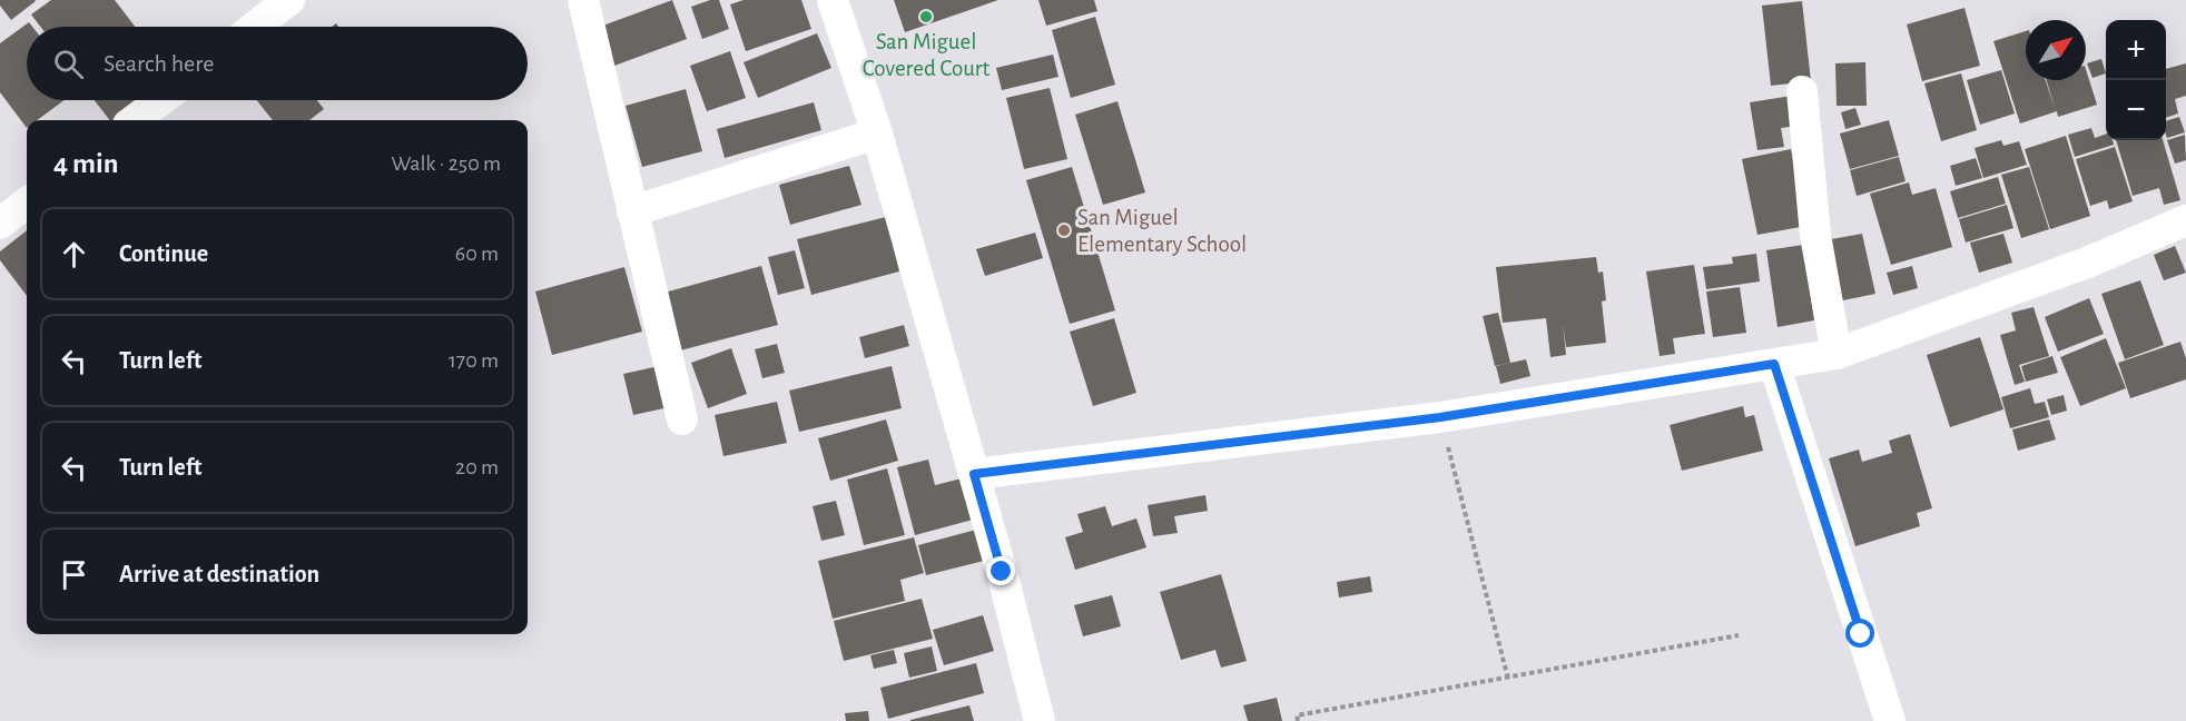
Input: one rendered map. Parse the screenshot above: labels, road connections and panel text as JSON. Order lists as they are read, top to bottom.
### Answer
{
  "places": ["San Miguel Covered Court", "San Miguel Elementary School"],
  "north": "top right",
  "page": {
    "map_buttons": ["+", "−"],
    "search": "Search here",
    "heading": ["4 min", "Walk · 250 m"],
    "list": [
      ["Continue", "60 m"],
      ["Turn left", "170 m"],
      ["Turn left", "20 m"],
      "Arrive at destination"
    ]
  }
}
